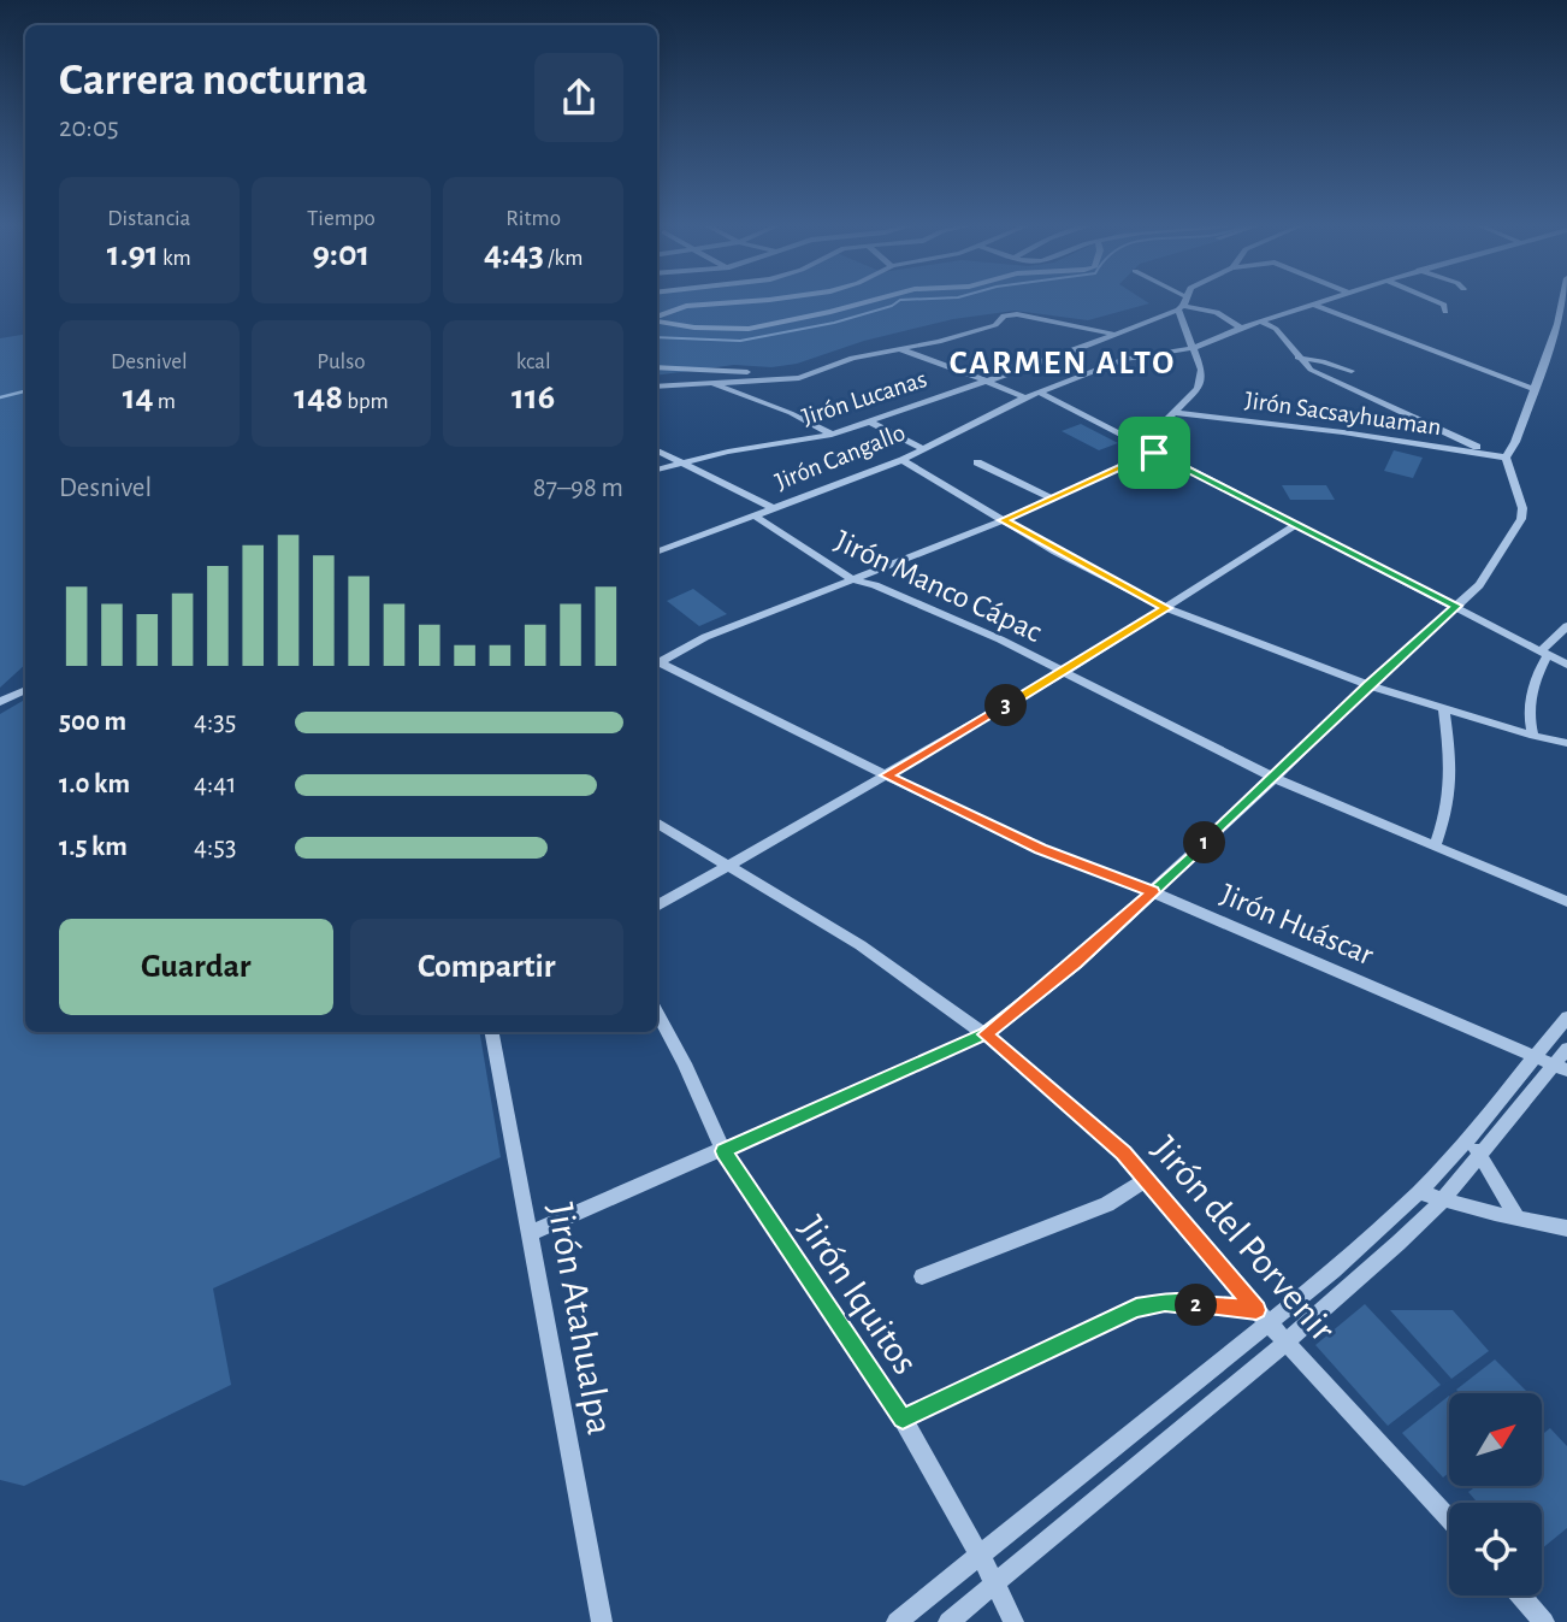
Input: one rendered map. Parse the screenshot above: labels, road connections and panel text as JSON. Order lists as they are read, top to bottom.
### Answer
{
  "streets": {
    "street": [
      "Jirón Lucanas",
      "Jirón Sacsayhuaman",
      "Jirón Cangallo",
      "Jirón Manco Cápac",
      "Jirón Huáscar",
      "Jirón del Porvenir",
      "Jirón Iquitos",
      "Jirón Atahualpa"
    ]
  },
  "crossings": [
    ["Jirón Cangallo", "Jirón Manco Cápac"]
  ],
  "districts": ["CARMEN ALTO"],
  "north": "top right",
  "page": {
    "heading": ["Carrera nocturna", "20:05"],
    "stats": [
      ["Distancia", "1.91 km"],
      ["Tiempo", "9:01"],
      ["Ritmo", "4:43 /km"],
      ["Desnivel", "14 m"],
      ["Pulso", "148 bpm"],
      ["kcal", "116"]
    ],
    "chart": ["Desnivel", "87–98 m"],
    "pins": ["3", "1", "2"],
    "list": [
      {
        "name": "500 m",
        "note": "4:35"
      },
      {
        "name": "1.0 km",
        "note": "4:41"
      },
      {
        "name": "1.5 km",
        "note": "4:53"
      }
    ],
    "buttons": ["Guardar", "Compartir"]
  }
}
